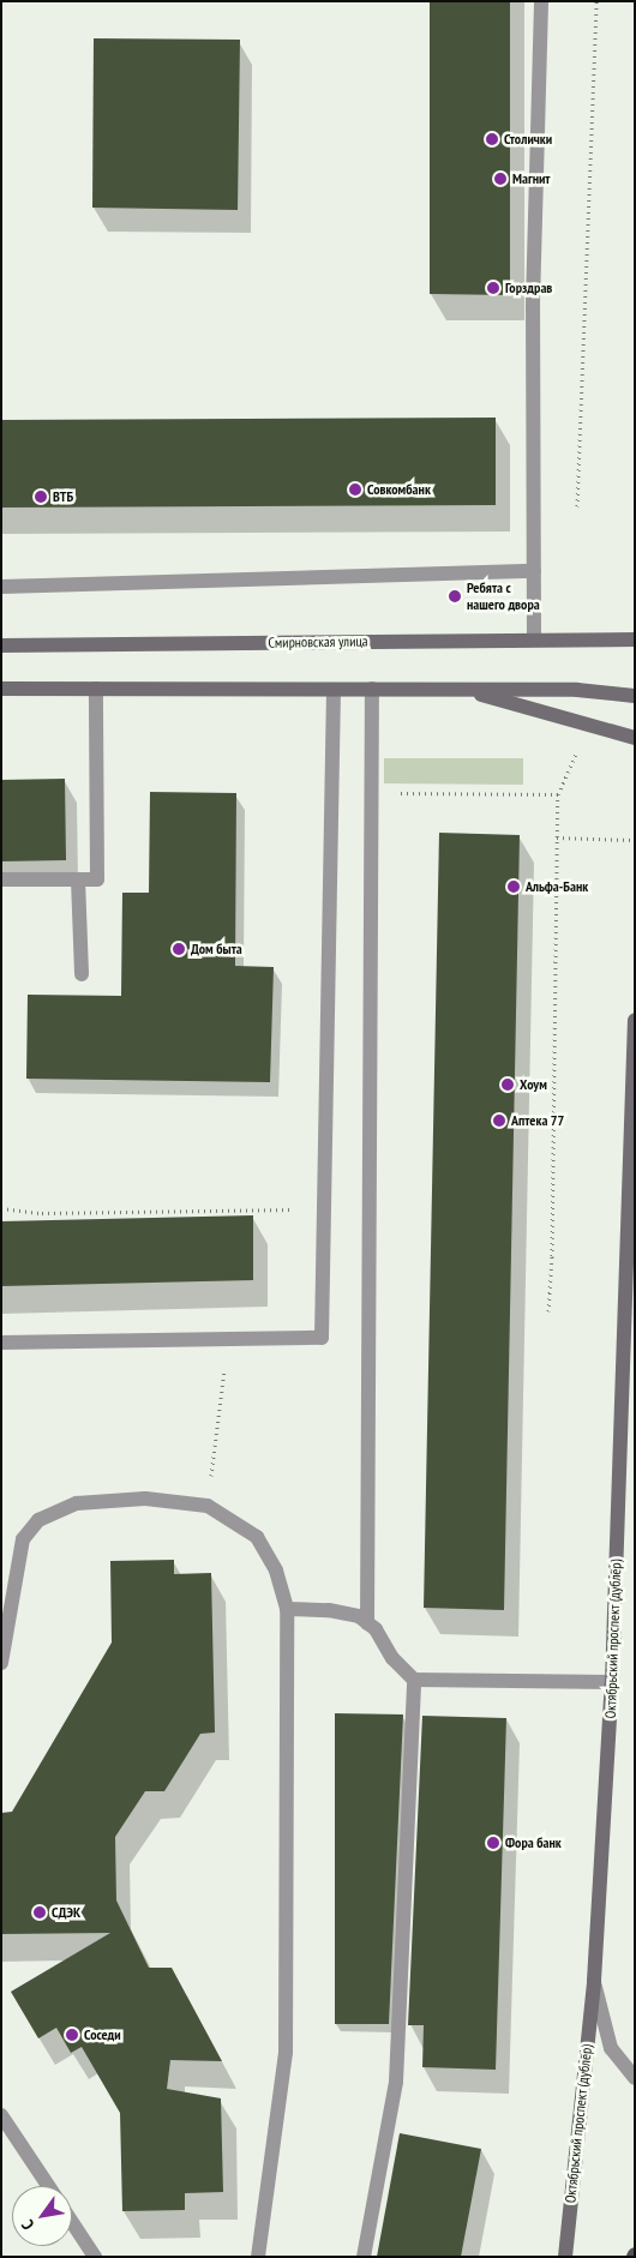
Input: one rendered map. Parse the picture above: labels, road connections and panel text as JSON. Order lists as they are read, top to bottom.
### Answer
{
  "streets": {
    "main road": ["Смирновская улица", "Октябрьский проспект (дублёр)"]
  },
  "places": [
    "Столички",
    "Магнит",
    "Горздрав",
    "Совкомбанк",
    "ВТБ",
    "Ребята с нашего двора",
    "Альфа-Банк",
    "Дом быта",
    "Хоум",
    "Аптека 77",
    "Фора банк",
    "СДЭК",
    "Соседи"
  ],
  "north": "bottom left"
}
